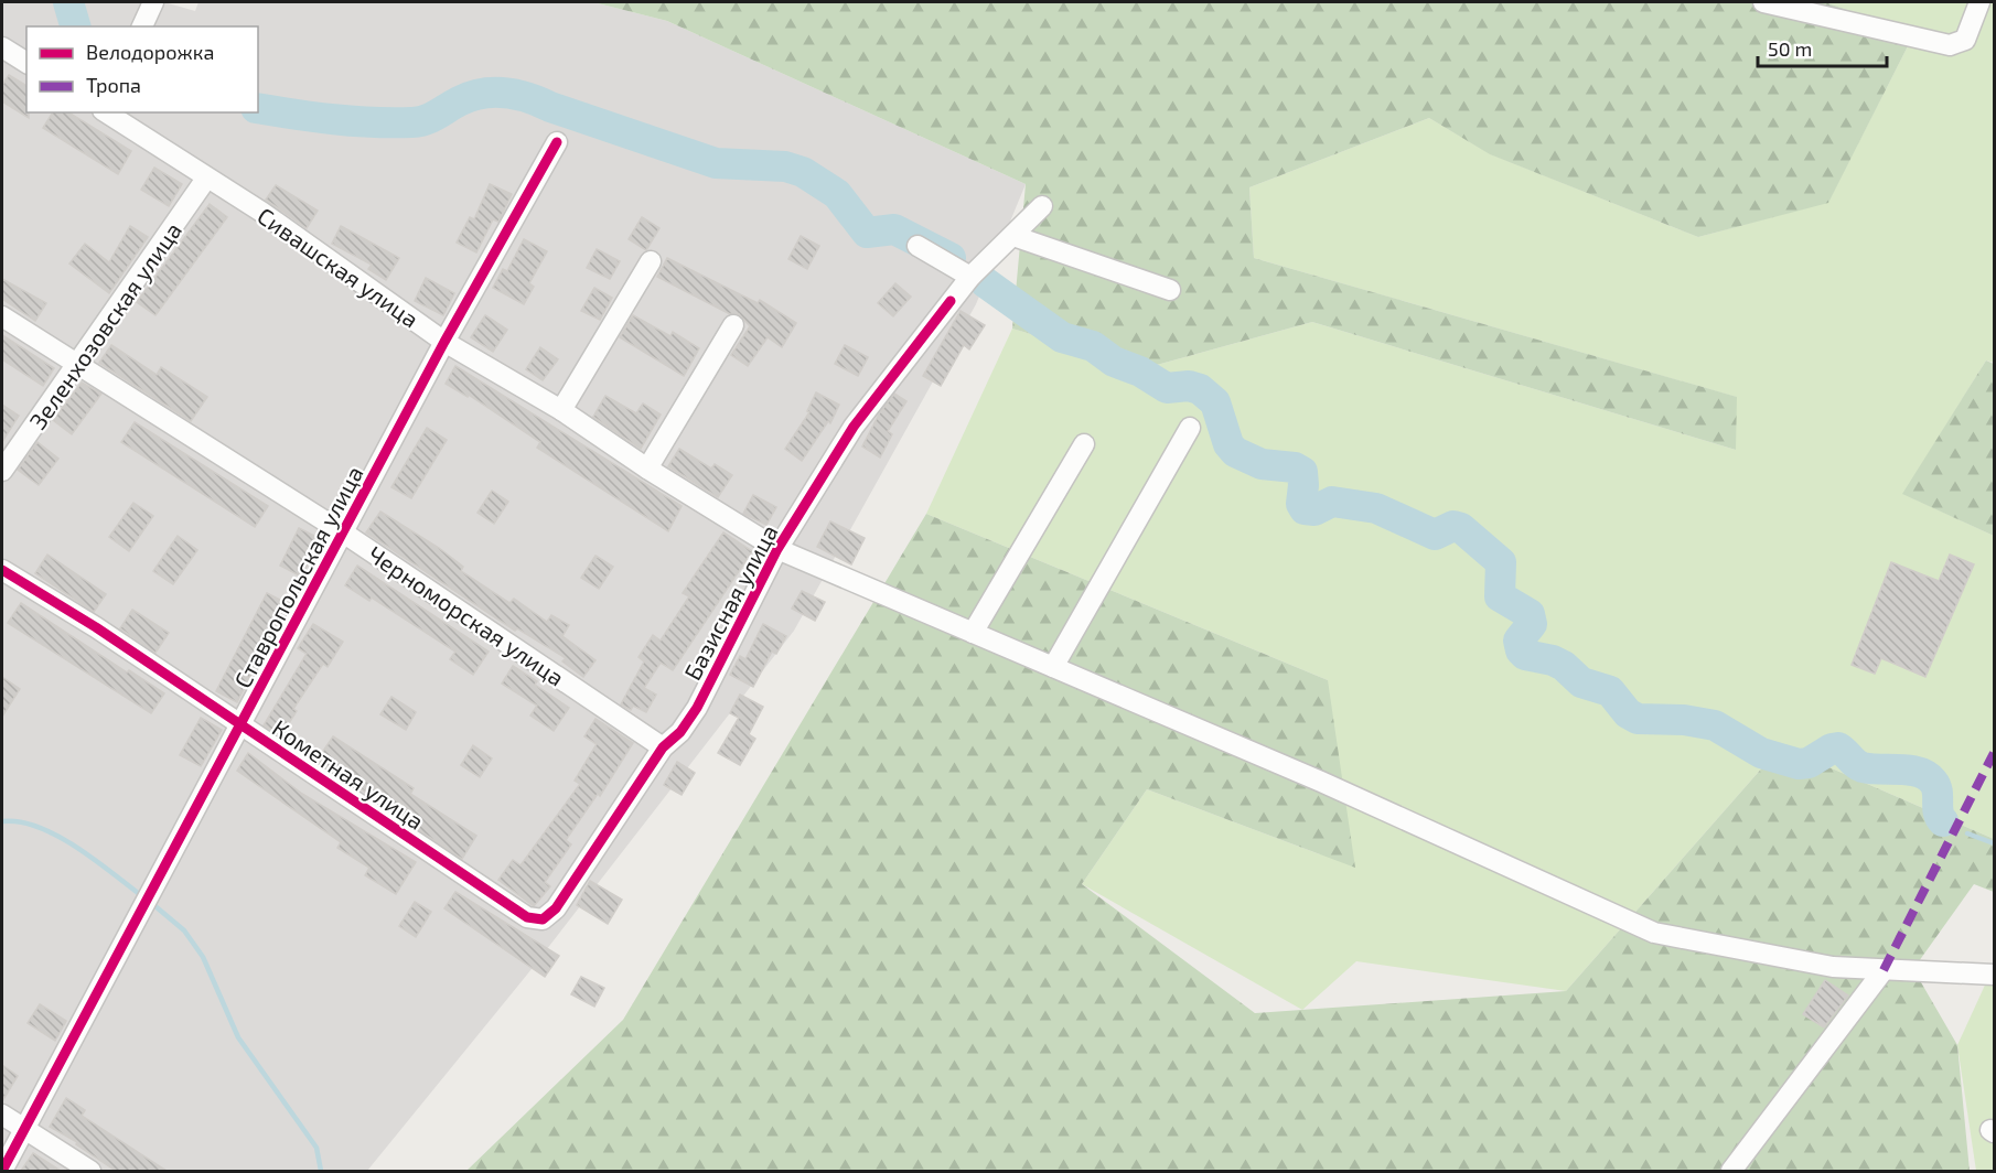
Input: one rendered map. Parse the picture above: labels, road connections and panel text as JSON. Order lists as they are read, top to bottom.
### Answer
{
  "streets": {
    "street": [
      "Сивашская улица",
      "Зеленхозовская улица",
      "Ставропольская улица",
      "Базисная улица",
      "Черноморская улица",
      "Кометная улица"
    ]
  },
  "crossings": [
    ["Сивашская улица", "Зеленхозовская улица"],
    ["Сивашская улица", "Ставропольская улица"],
    ["Сивашская улица", "Базисная улица"],
    ["Зеленхозовская улица", "Черноморская улица"],
    ["Ставропольская улица", "Черноморская улица"],
    ["Ставропольская улица", "Кометная улица"],
    ["Базисная улица", "Черноморская улица"],
    ["Базисная улица", "Кометная улица"]
  ],
  "legend": ["Велодорожка", "Тропа"],
  "scale_bar": "50 m"
}
